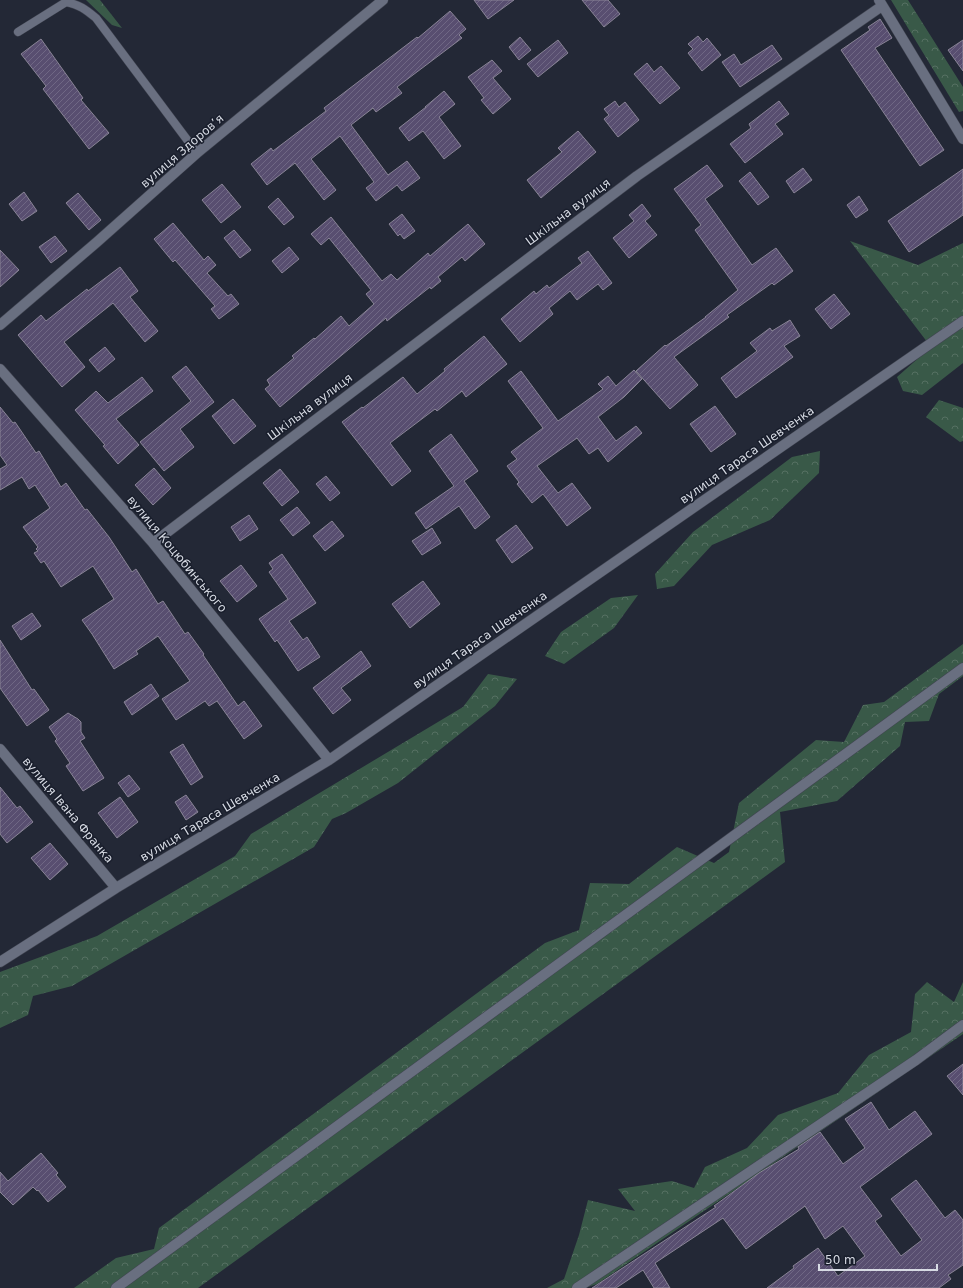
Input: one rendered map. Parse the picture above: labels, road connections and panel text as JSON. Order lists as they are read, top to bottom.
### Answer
{
  "streets": {
    "street": [
      "вулиця Здоровʼя",
      "Шкільна вулиця",
      "вулиця Тараса Шевченка",
      "вулиця Коцюбинського",
      "вулиця Івана Франка"
    ]
  },
  "crossings": [
    ["Шкільна вулиця", "вулиця Коцюбинського"],
    ["вулиця Тараса Шевченка", "вулиця Коцюбинського"],
    ["вулиця Тараса Шевченка", "вулиця Івана Франка"]
  ],
  "scale_bar": "50 m"
}
